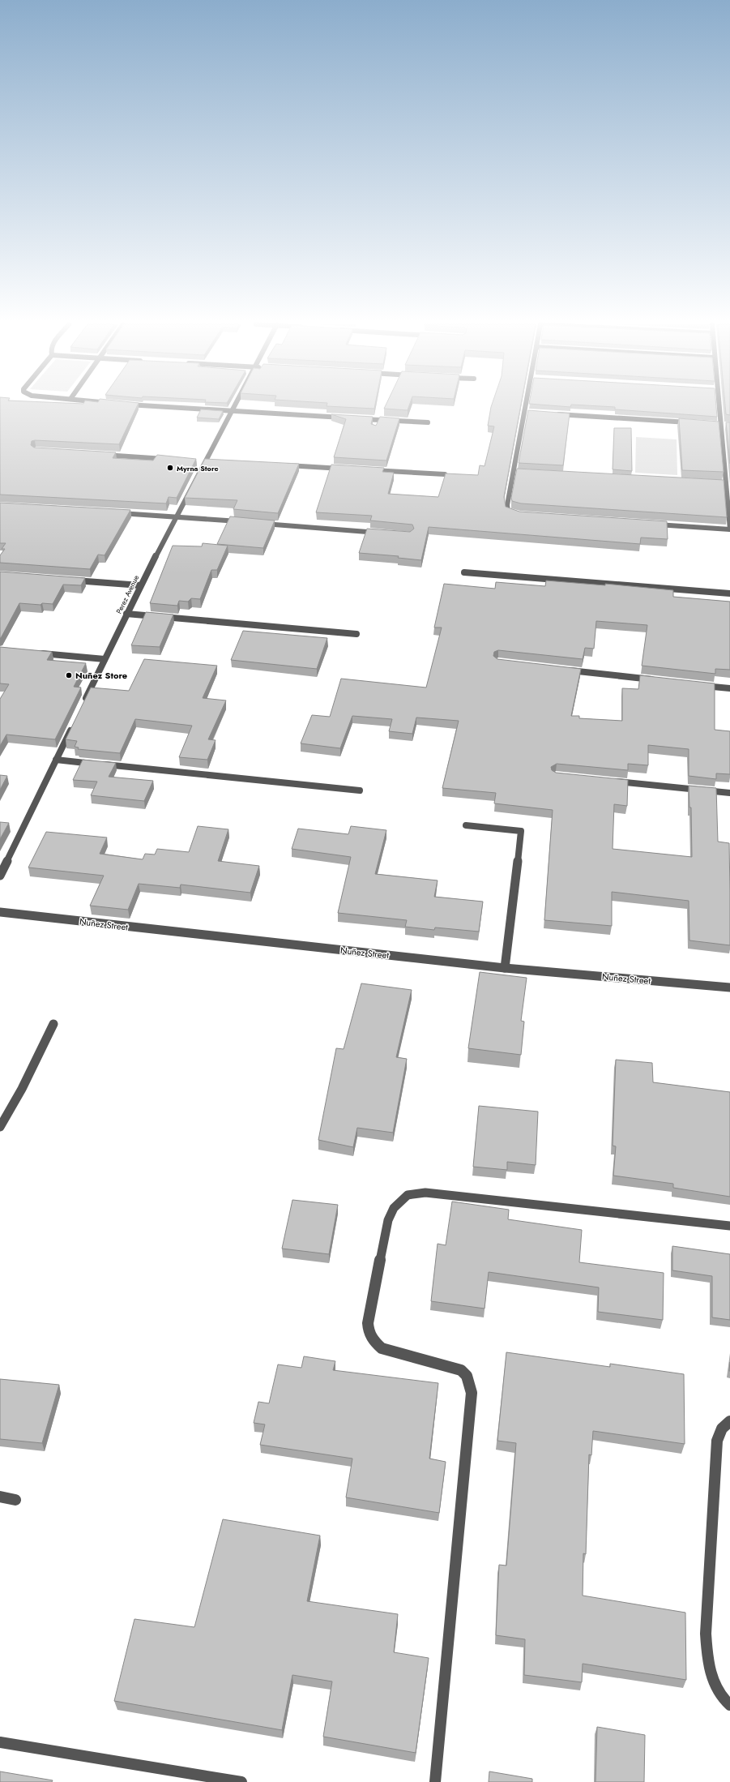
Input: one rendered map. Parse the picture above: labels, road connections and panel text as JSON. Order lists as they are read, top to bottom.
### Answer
{
  "streets": {
    "street": ["Perez Avenue", "Nuñez Street"]
  },
  "places": ["Myrna Store", "Nuñez Store"]
}
